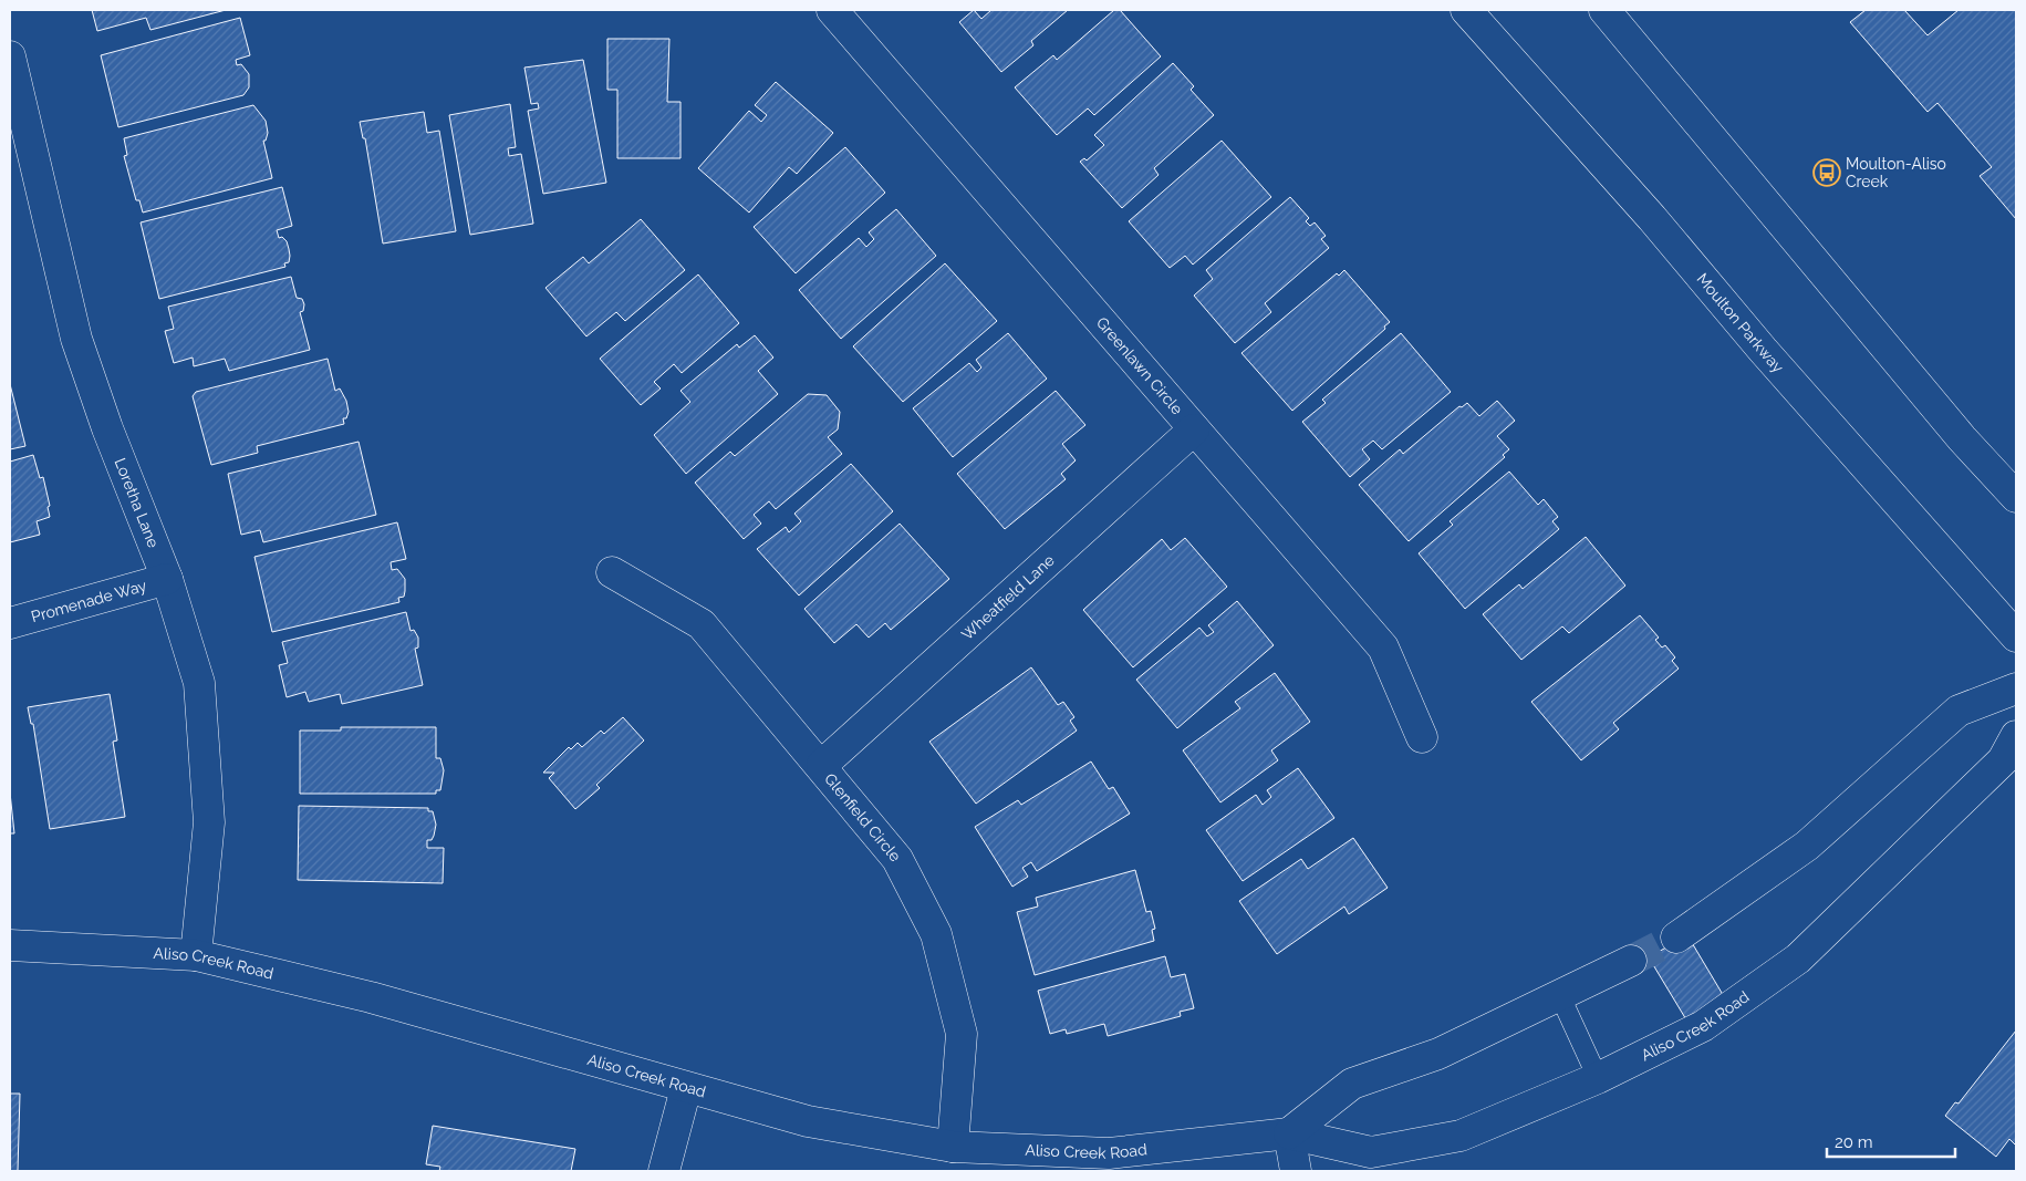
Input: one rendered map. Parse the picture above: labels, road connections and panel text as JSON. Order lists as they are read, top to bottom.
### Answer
{
  "streets": {
    "street": [
      "Moulton Parkway",
      "Greenlawn Circle",
      "Loretha Lane",
      "Wheatfield Lane",
      "Promenade Way",
      "Glenfield Circle",
      "Aliso Creek Road"
    ]
  },
  "crossings": [
    ["Greenlawn Circle", "Wheatfield Lane"],
    ["Loretha Lane", "Promenade Way"],
    ["Loretha Lane", "Aliso Creek Road"],
    ["Wheatfield Lane", "Glenfield Circle"],
    ["Glenfield Circle", "Aliso Creek Road"]
  ],
  "places": {
    "bus stop": ["Moulton-Aliso Creek"]
  },
  "scale_bar": "20 m"
}
